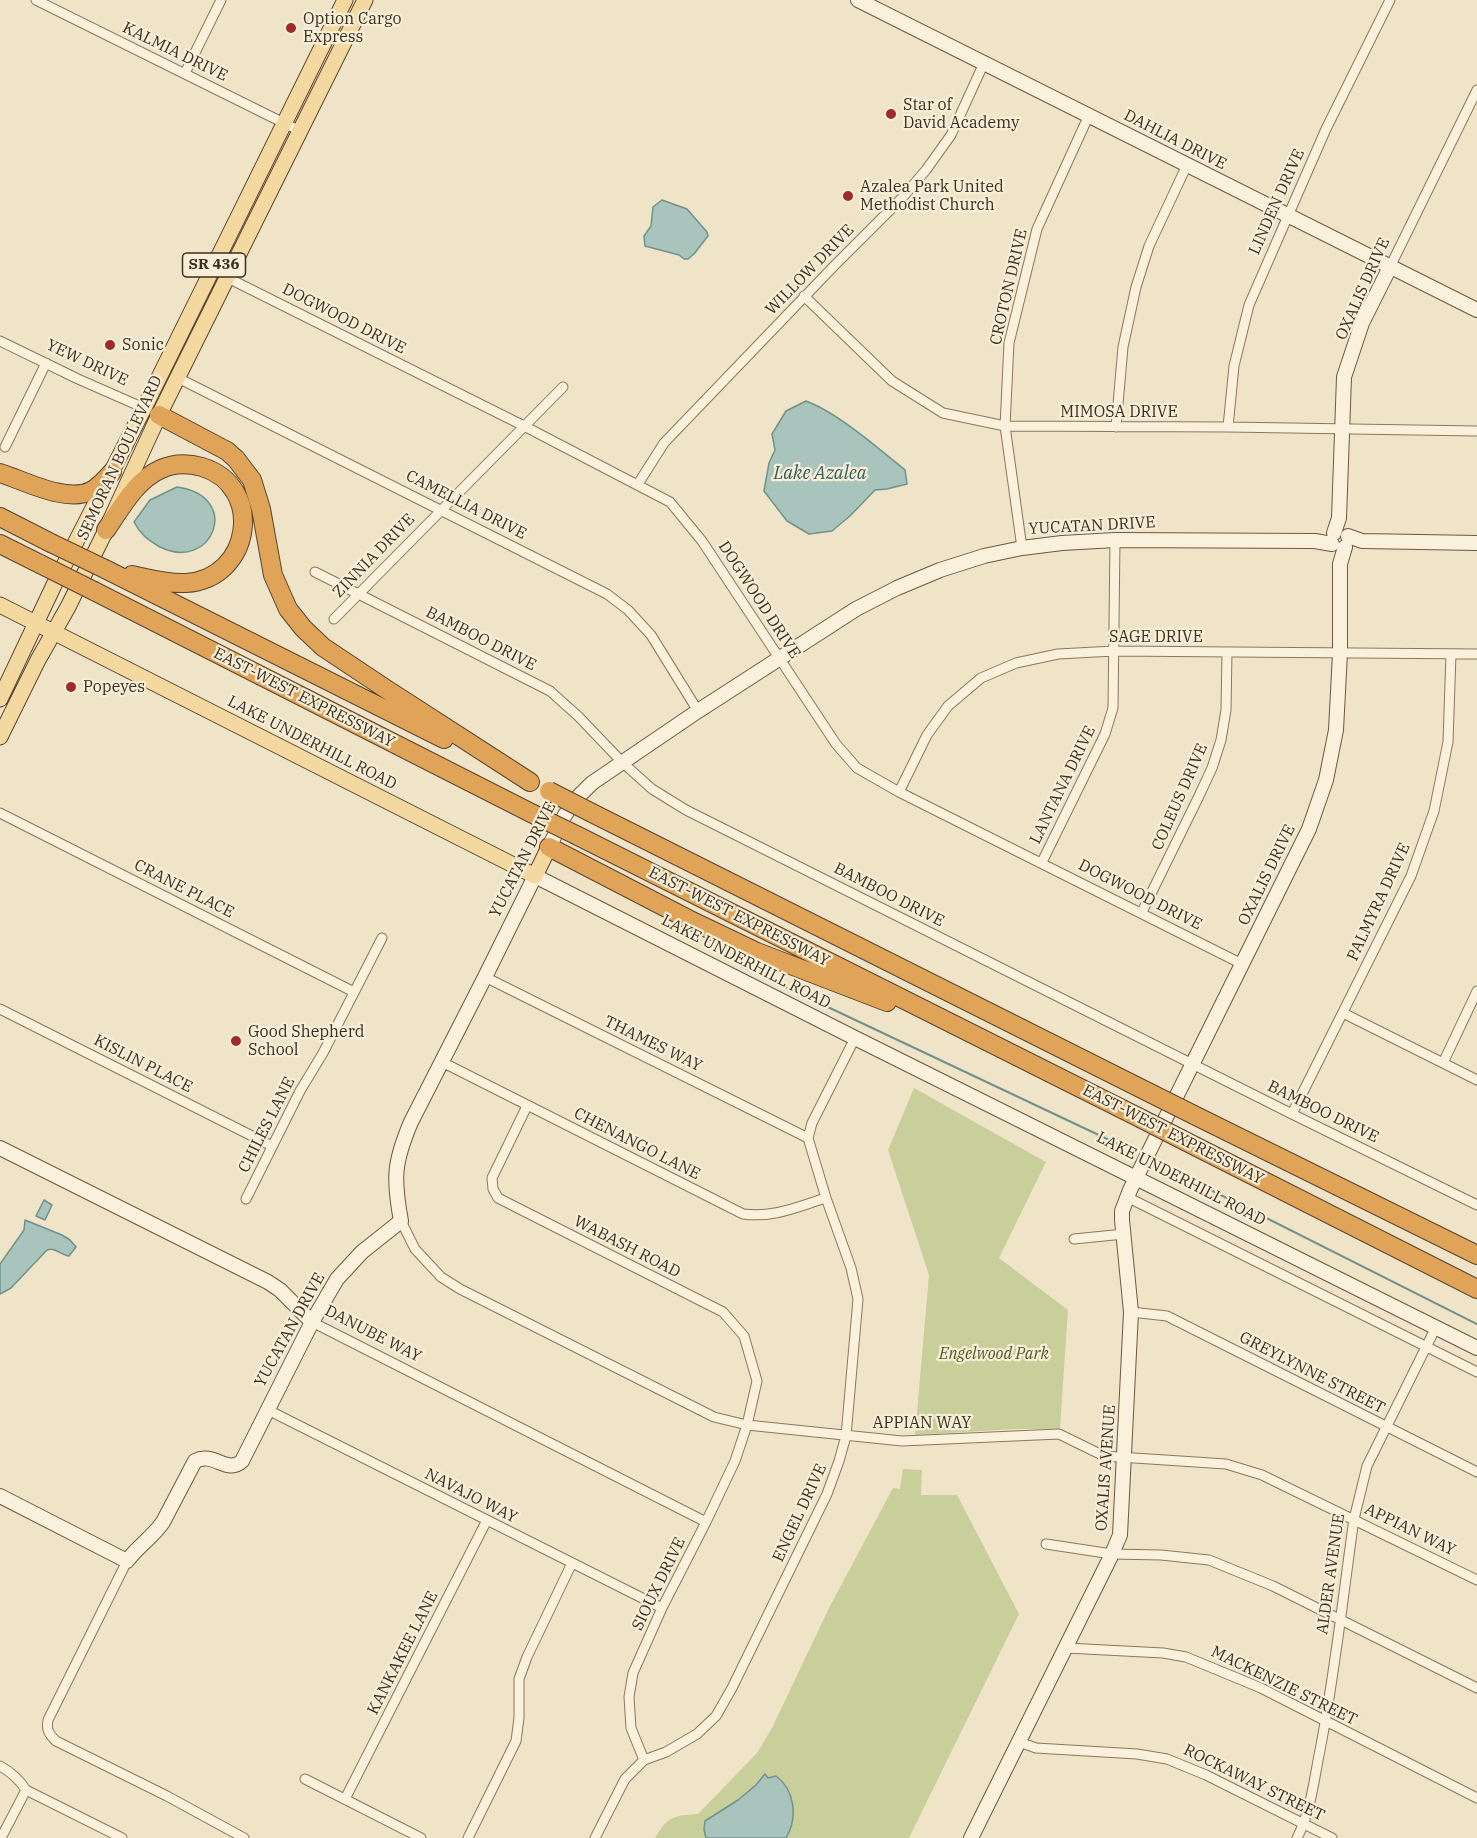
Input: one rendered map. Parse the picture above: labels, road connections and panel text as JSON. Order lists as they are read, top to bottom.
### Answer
{
  "streets": {
    "highway": ["EAST-WEST EXPRESSWAY"],
    "main road": [
      "SR 436",
      "SEMORAN BOULEVARD",
      "YUCATAN DRIVE",
      "LAKE UNDERHILL ROAD"
    ],
    "street": [
      "KALMIA DRIVE",
      "DAHLIA DRIVE",
      "LINDEN DRIVE",
      "WILLOW DRIVE",
      "CROTON DRIVE",
      "OXALIS DRIVE",
      "DOGWOOD DRIVE",
      "YEW DRIVE",
      "MIMOSA DRIVE",
      "CAMELLIA DRIVE",
      "ZINNIA DRIVE",
      "SAGE DRIVE",
      "BAMBOO DRIVE",
      "LANTANA DRIVE",
      "COLEUS DRIVE",
      "CRANE PLACE",
      "PALMYRA DRIVE",
      "THAMES WAY",
      "KISLIN PLACE",
      "CHILES LANE",
      "CHENANGO LANE",
      "WABASH ROAD",
      "DANUBE WAY",
      "GREYLYNNE STREET",
      "APPIAN WAY",
      "OXALIS AVENUE",
      "NAVAJO WAY",
      "ENGEL DRIVE",
      "ALDER AVENUE",
      "SIOUX DRIVE",
      "KANKAKEE LANE",
      "MACKENZIE STREET",
      "ROCKAWAY STREET"
    ]
  },
  "crossings": [
    ["KALMIA DRIVE", "SEMORAN BOULEVARD"],
    ["DAHLIA DRIVE", "LINDEN DRIVE"],
    ["DAHLIA DRIVE", "WILLOW DRIVE"],
    ["DAHLIA DRIVE", "CROTON DRIVE"],
    ["DAHLIA DRIVE", "OXALIS DRIVE"],
    ["LINDEN DRIVE", "MIMOSA DRIVE"],
    ["WILLOW DRIVE", "DOGWOOD DRIVE"],
    ["WILLOW DRIVE", "MIMOSA DRIVE"],
    ["CROTON DRIVE", "MIMOSA DRIVE"],
    ["CROTON DRIVE", "YUCATAN DRIVE"],
    ["OXALIS DRIVE", "DOGWOOD DRIVE"],
    ["OXALIS DRIVE", "MIMOSA DRIVE"],
    ["OXALIS DRIVE", "YUCATAN DRIVE"],
    ["OXALIS DRIVE", "SAGE DRIVE"],
    ["OXALIS DRIVE", "BAMBOO DRIVE"],
    ["OXALIS DRIVE", "LAKE UNDERHILL ROAD"],
    ["OXALIS DRIVE", "OXALIS AVENUE"],
    ["DOGWOOD DRIVE", "SEMORAN BOULEVARD"],
    ["DOGWOOD DRIVE", "YUCATAN DRIVE"],
    ["DOGWOOD DRIVE", "ZINNIA DRIVE"],
    ["DOGWOOD DRIVE", "SAGE DRIVE"],
    ["DOGWOOD DRIVE", "LANTANA DRIVE"],
    ["DOGWOOD DRIVE", "COLEUS DRIVE"],
    ["YEW DRIVE", "SEMORAN BOULEVARD"],
    ["SEMORAN BOULEVARD", "CAMELLIA DRIVE"],
    ["SEMORAN BOULEVARD", "LAKE UNDERHILL ROAD"],
    ["CAMELLIA DRIVE", "YUCATAN DRIVE"],
    ["CAMELLIA DRIVE", "ZINNIA DRIVE"],
    ["YUCATAN DRIVE", "BAMBOO DRIVE"],
    ["YUCATAN DRIVE", "LAKE UNDERHILL ROAD"],
    ["YUCATAN DRIVE", "LANTANA DRIVE"],
    ["YUCATAN DRIVE", "THAMES WAY"],
    ["YUCATAN DRIVE", "CHENANGO LANE"],
    ["YUCATAN DRIVE", "DANUBE WAY"],
    ["YUCATAN DRIVE", "APPIAN WAY"],
    ["YUCATAN DRIVE", "NAVAJO WAY"],
    ["ZINNIA DRIVE", "BAMBOO DRIVE"],
    ["SAGE DRIVE", "LANTANA DRIVE"],
    ["SAGE DRIVE", "COLEUS DRIVE"],
    ["SAGE DRIVE", "PALMYRA DRIVE"],
    ["BAMBOO DRIVE", "PALMYRA DRIVE"],
    ["LAKE UNDERHILL ROAD", "OXALIS AVENUE"],
    ["LAKE UNDERHILL ROAD", "ALDER AVENUE"],
    ["CRANE PLACE", "CHILES LANE"],
    ["THAMES WAY", "ENGEL DRIVE"],
    ["KISLIN PLACE", "CHILES LANE"],
    ["CHENANGO LANE", "WABASH ROAD"],
    ["CHENANGO LANE", "ENGEL DRIVE"],
    ["WABASH ROAD", "APPIAN WAY"],
    ["WABASH ROAD", "SIOUX DRIVE"],
    ["DANUBE WAY", "SIOUX DRIVE"],
    ["GREYLYNNE STREET", "OXALIS AVENUE"],
    ["GREYLYNNE STREET", "ALDER AVENUE"],
    ["APPIAN WAY", "OXALIS AVENUE"],
    ["APPIAN WAY", "ENGEL DRIVE"],
    ["APPIAN WAY", "ALDER AVENUE"],
    ["APPIAN WAY", "SIOUX DRIVE"],
    ["OXALIS AVENUE", "MACKENZIE STREET"],
    ["OXALIS AVENUE", "ROCKAWAY STREET"],
    ["NAVAJO WAY", "SIOUX DRIVE"],
    ["NAVAJO WAY", "KANKAKEE LANE"],
    ["ENGEL DRIVE", "SIOUX DRIVE"],
    ["ALDER AVENUE", "MACKENZIE STREET"],
    ["ALDER AVENUE", "ROCKAWAY STREET"]
  ],
  "water": ["Lake Azalea"],
  "parks": ["Engelwood Park"],
  "places": [
    "Option Cargo Express",
    "Star of David Academy",
    "Azalea Park United Methodist Church",
    "Sonic",
    "Popeyes",
    "Good Shepherd School"
  ]
}
